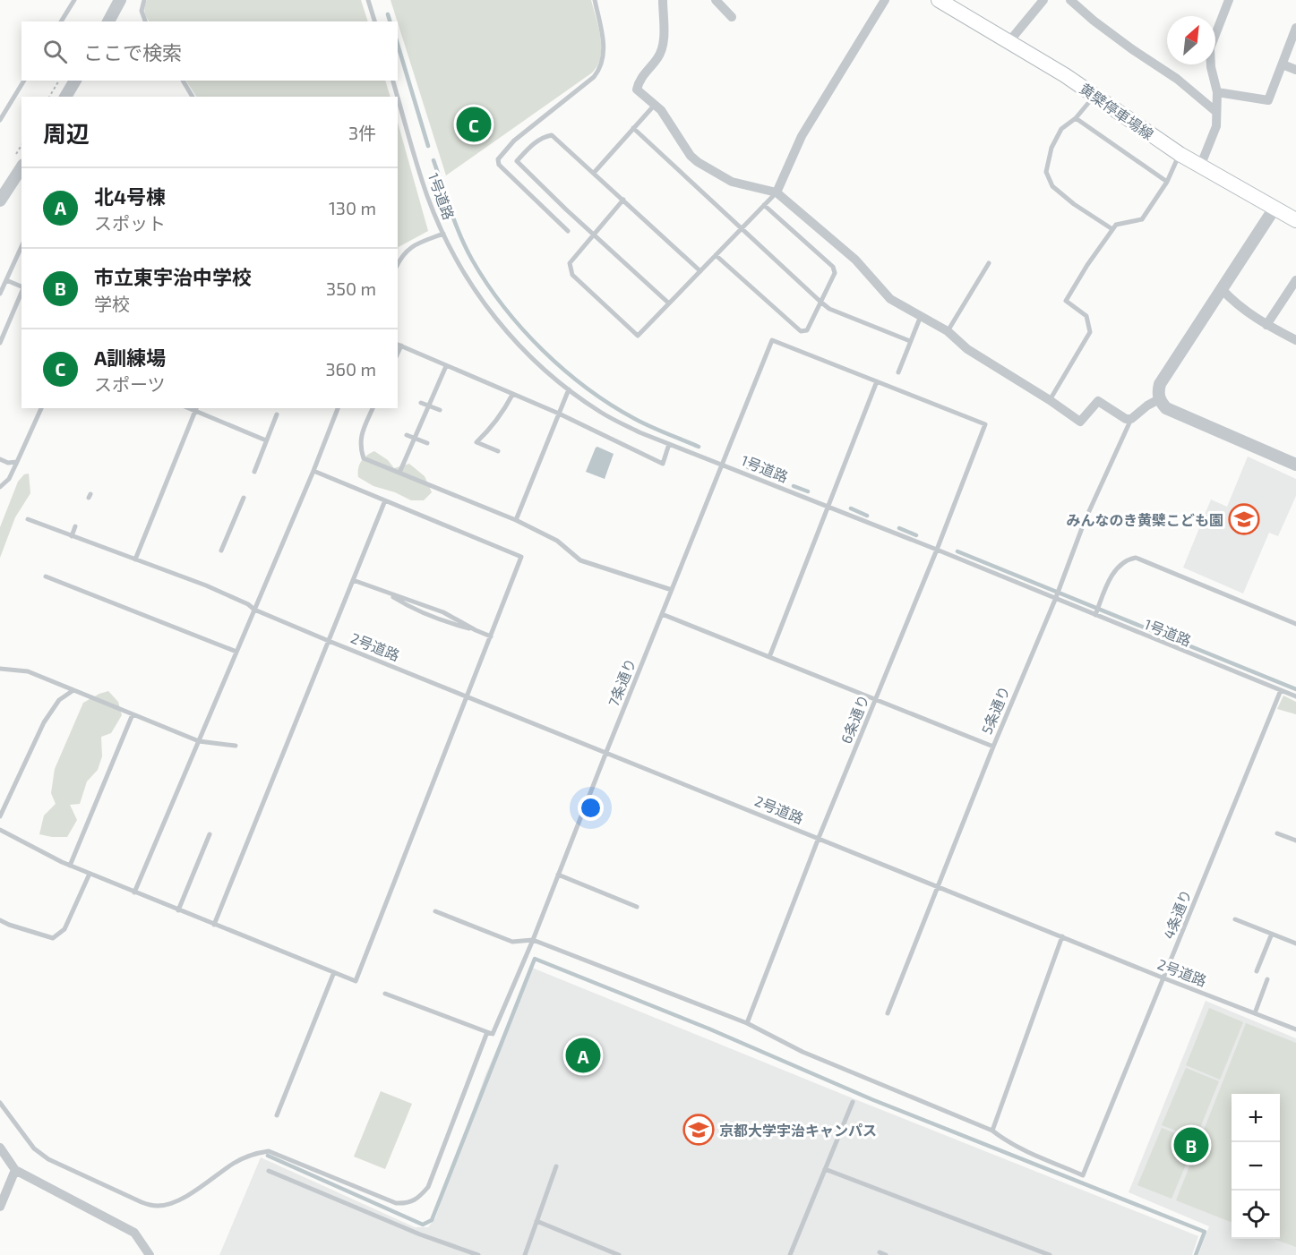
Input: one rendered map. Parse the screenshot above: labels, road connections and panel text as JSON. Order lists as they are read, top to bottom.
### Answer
{
  "streets": {
    "main road": ["黄檗停車場線"],
    "lane": [
      "1号道路",
      "2号道路",
      "7条通り",
      "5条通り",
      "6条通り",
      "4条通り"
    ]
  },
  "crossings": [
    ["1号道路", "7条通り"],
    ["1号道路", "5条通り"],
    ["1号道路", "6条通り"],
    ["1号道路", "4条通り"],
    ["2号道路", "7条通り"],
    ["2号道路", "5条通り"],
    ["2号道路", "6条通り"],
    ["2号道路", "4条通り"],
    ["7条通り", "6条通り"]
  ],
  "places": {
    "school or university": ["みんなのき黄檗こども園", "京都大学宇治キャンパス"]
  },
  "north": "top right",
  "page": {
    "search": "ここで検索",
    "heading": ["周辺", "3件"],
    "pins": ["C", "A", "B"],
    "list": [
      {
        "mark": "A",
        "name": "北4号棟",
        "note": "スポット",
        "value": "130 m"
      },
      {
        "mark": "B",
        "name": "市立東宇治中学校",
        "note": "学校",
        "value": "350 m"
      },
      {
        "mark": "C",
        "name": "A訓練場",
        "note": "スポーツ",
        "value": "360 m"
      }
    ],
    "map_buttons": ["+", "−"]
  }
}
